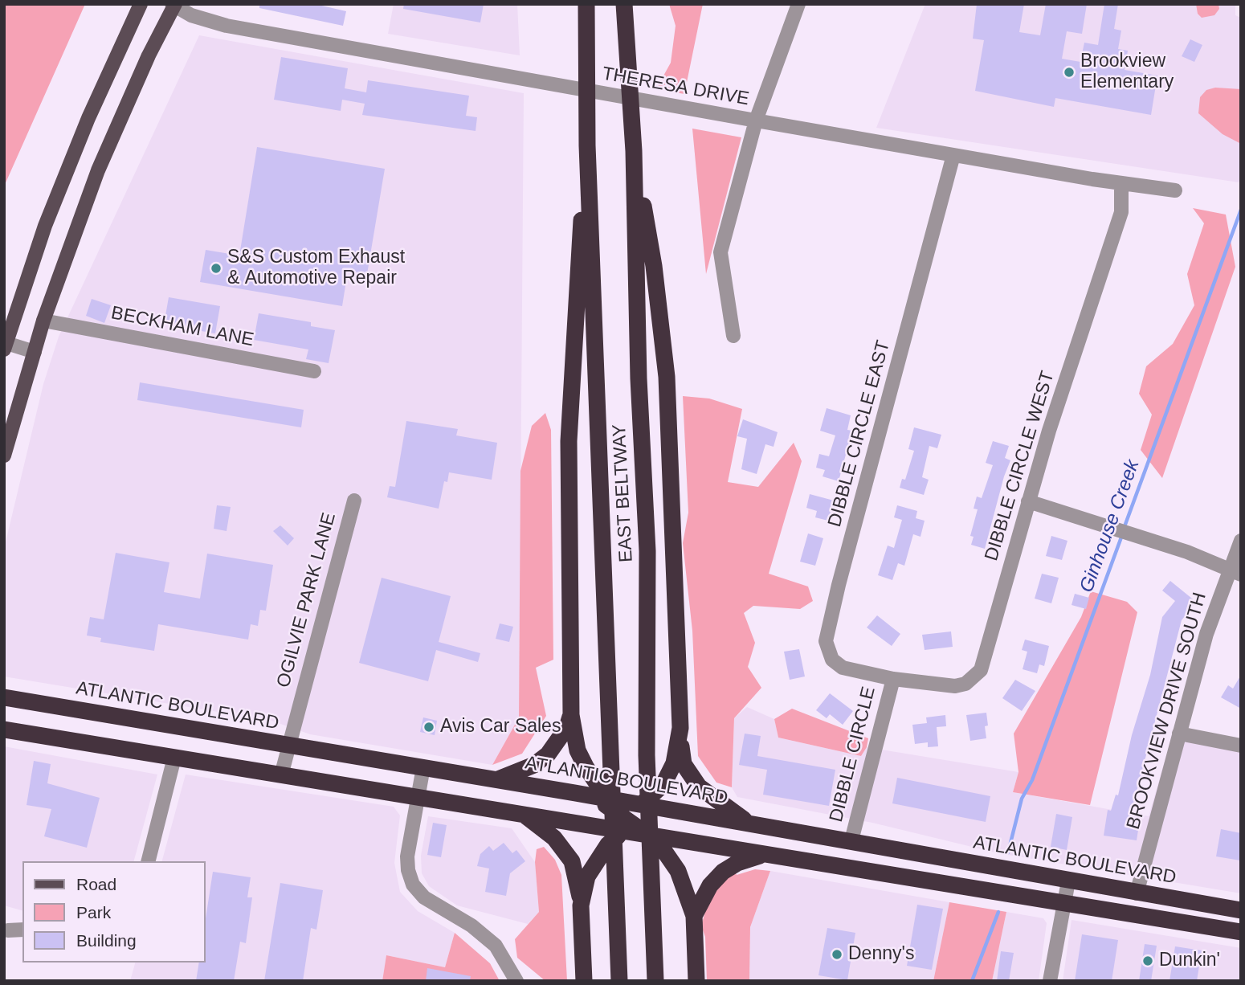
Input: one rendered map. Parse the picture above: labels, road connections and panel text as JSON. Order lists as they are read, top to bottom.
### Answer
{
  "streets": {
    "highway": ["EAST BELTWAY", "ATLANTIC BOULEVARD"],
    "street": [
      "THERESA DRIVE",
      "BECKHAM LANE",
      "DIBBLE CIRCLE EAST",
      "DIBBLE CIRCLE WEST",
      "OGILVIE PARK LANE",
      "BROOKVIEW DRIVE SOUTH",
      "DIBBLE CIRCLE"
    ]
  },
  "crossings": [
    ["THERESA DRIVE", "DIBBLE CIRCLE EAST"],
    ["THERESA DRIVE", "DIBBLE CIRCLE WEST"],
    ["DIBBLE CIRCLE EAST", "DIBBLE CIRCLE WEST"],
    ["DIBBLE CIRCLE EAST", "DIBBLE CIRCLE"],
    ["DIBBLE CIRCLE WEST", "DIBBLE CIRCLE"],
    ["OGILVIE PARK LANE", "ATLANTIC BOULEVARD"],
    ["ATLANTIC BOULEVARD", "BROOKVIEW DRIVE SOUTH"],
    ["ATLANTIC BOULEVARD", "DIBBLE CIRCLE"]
  ],
  "water": ["Ginhouse Creek"],
  "places": [
    "Brookview Elementary",
    "S&S Custom Exhaust & Automotive Repair",
    "Avis Car Sales",
    "Denny's",
    "Dunkin'"
  ],
  "legend": ["Road", "Park", "Building"]
}
